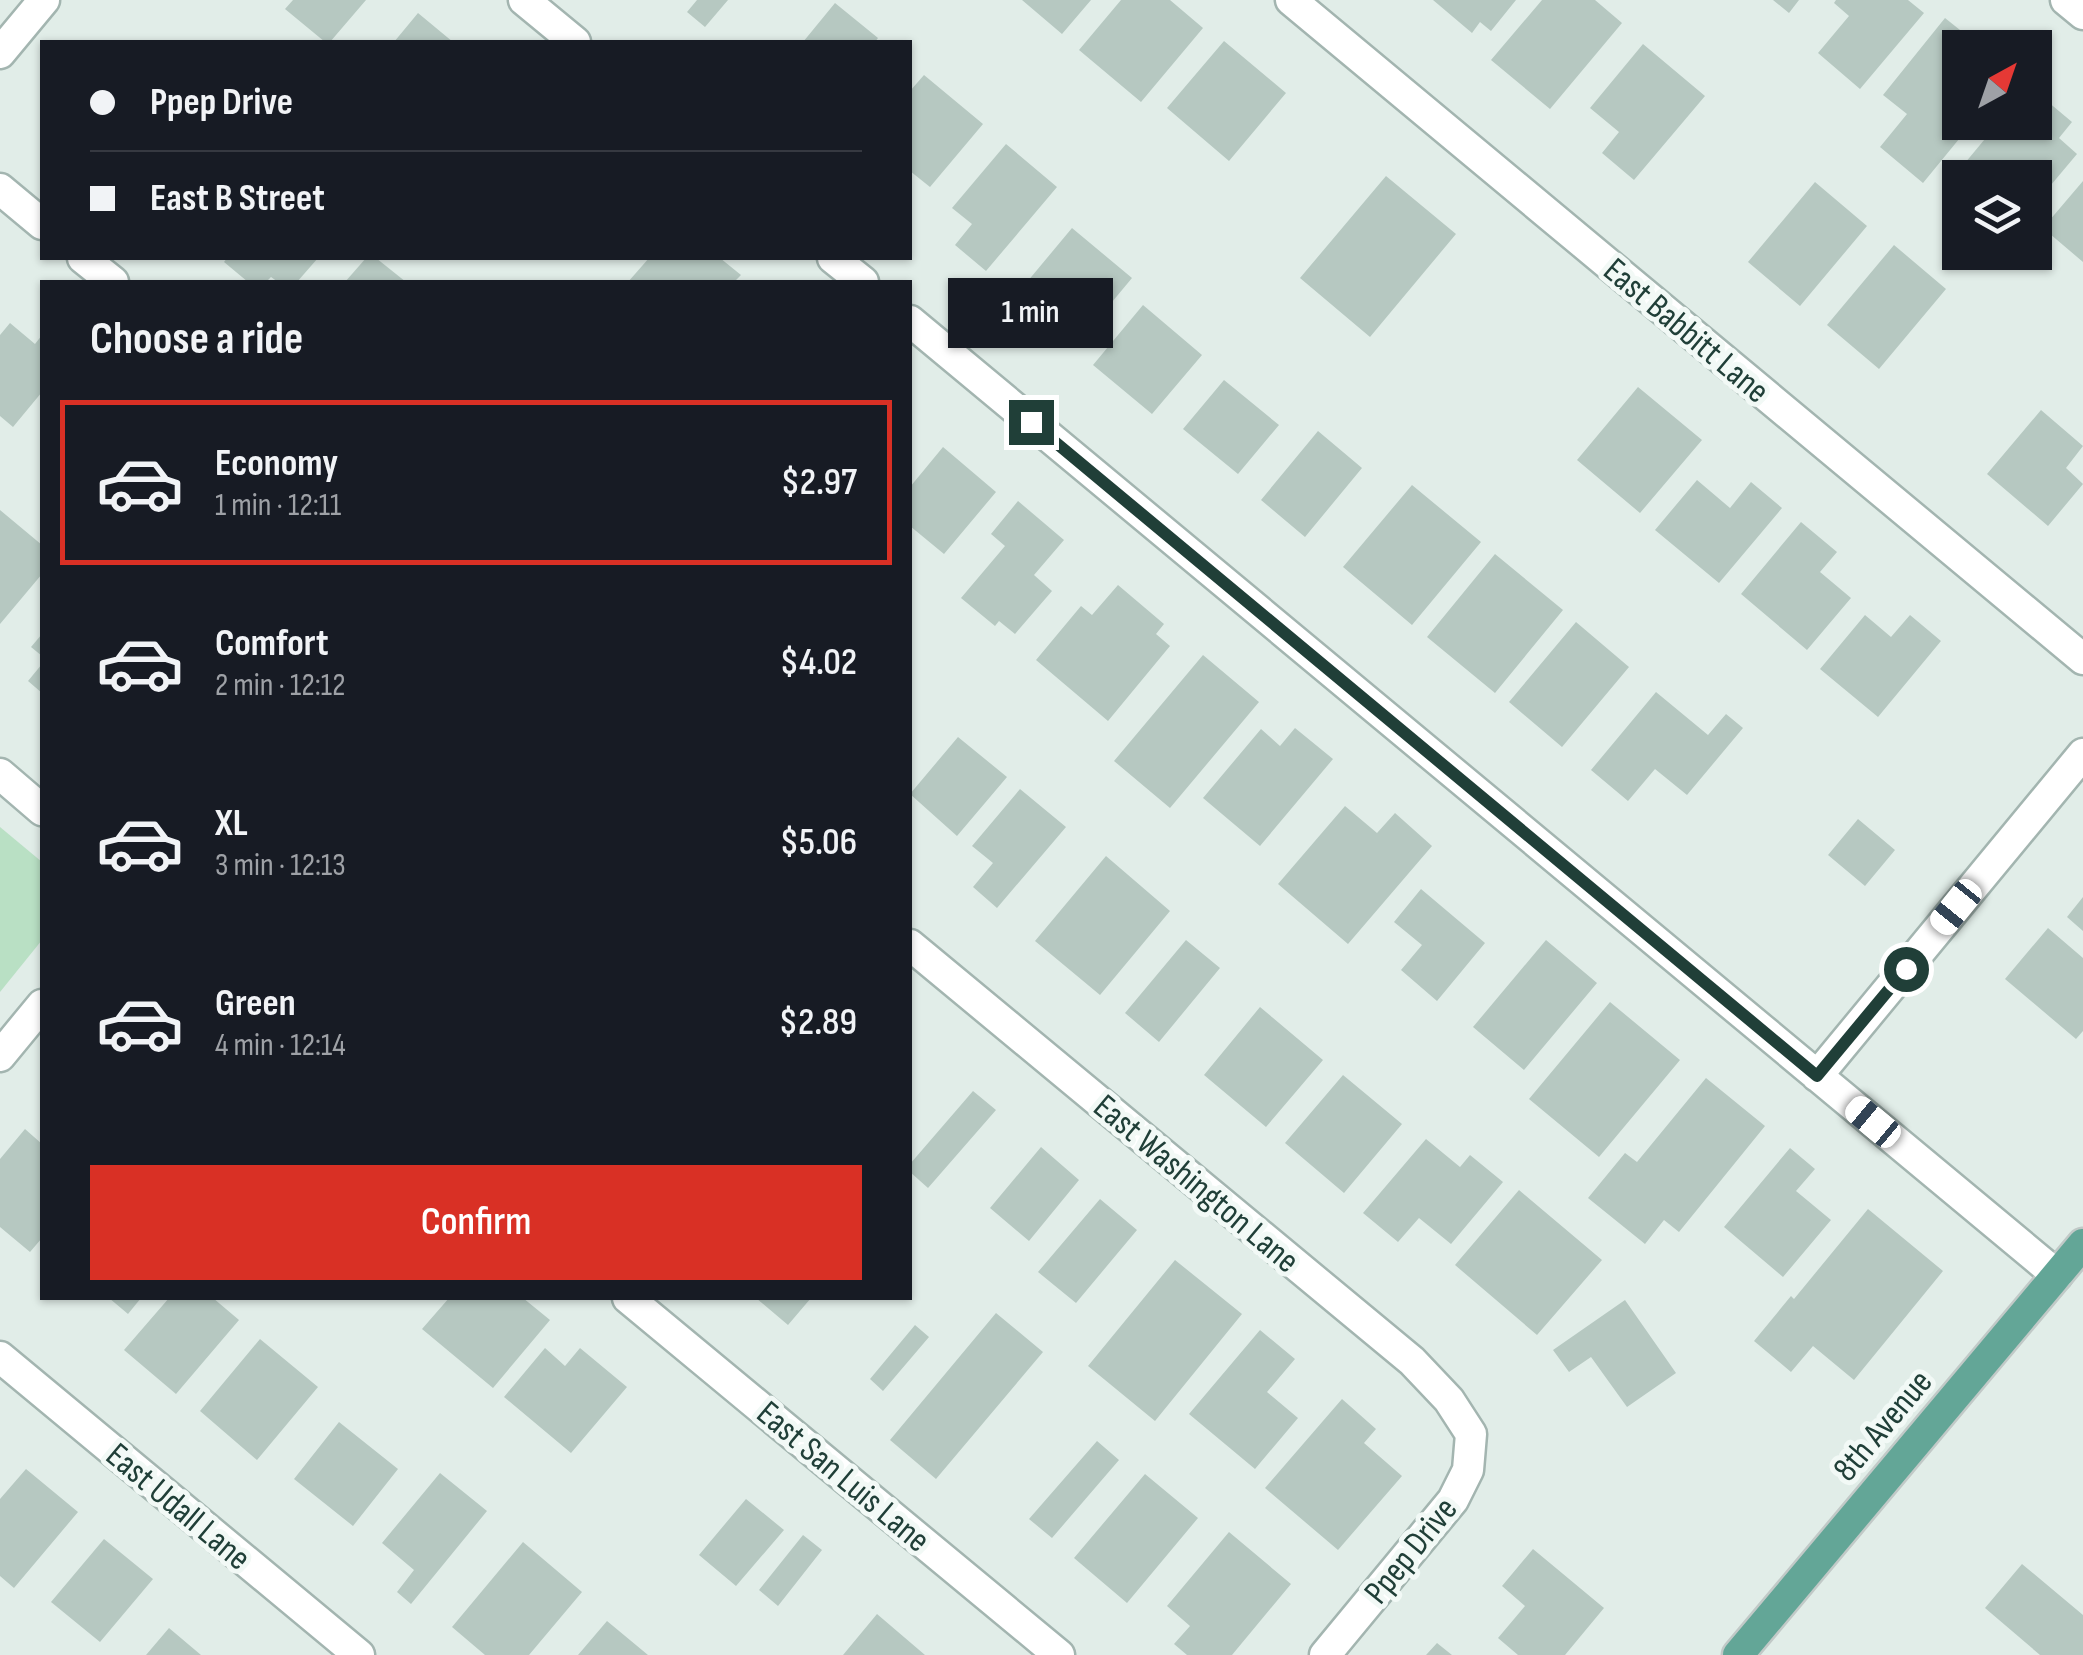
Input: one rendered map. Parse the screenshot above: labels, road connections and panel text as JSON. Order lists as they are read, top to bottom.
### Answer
{
  "streets": {
    "main road": ["8th Avenue"],
    "street": [
      "East Babbitt Lane",
      "East Washington Lane",
      "East San Luis Lane",
      "East Udall Lane",
      "Ppep Drive"
    ]
  },
  "crossings": [
    ["East Washington Lane", "Ppep Drive"]
  ],
  "north": "top right",
  "page": {
    "banner": ["Ppep Drive", "East B Street"],
    "bubble": "1 min",
    "heading": "Choose a ride",
    "list": [
      {
        "name": "Economy",
        "note": "1 min · 12:11",
        "value": "$2.97"
      },
      {
        "name": "Comfort",
        "note": "2 min · 12:12",
        "value": "$4.02"
      },
      {
        "name": "XL",
        "note": "3 min · 12:13",
        "value": "$5.06"
      },
      {
        "name": "Green",
        "note": "4 min · 12:14",
        "value": "$2.89"
      }
    ],
    "buttons": "Confirm"
  }
}
